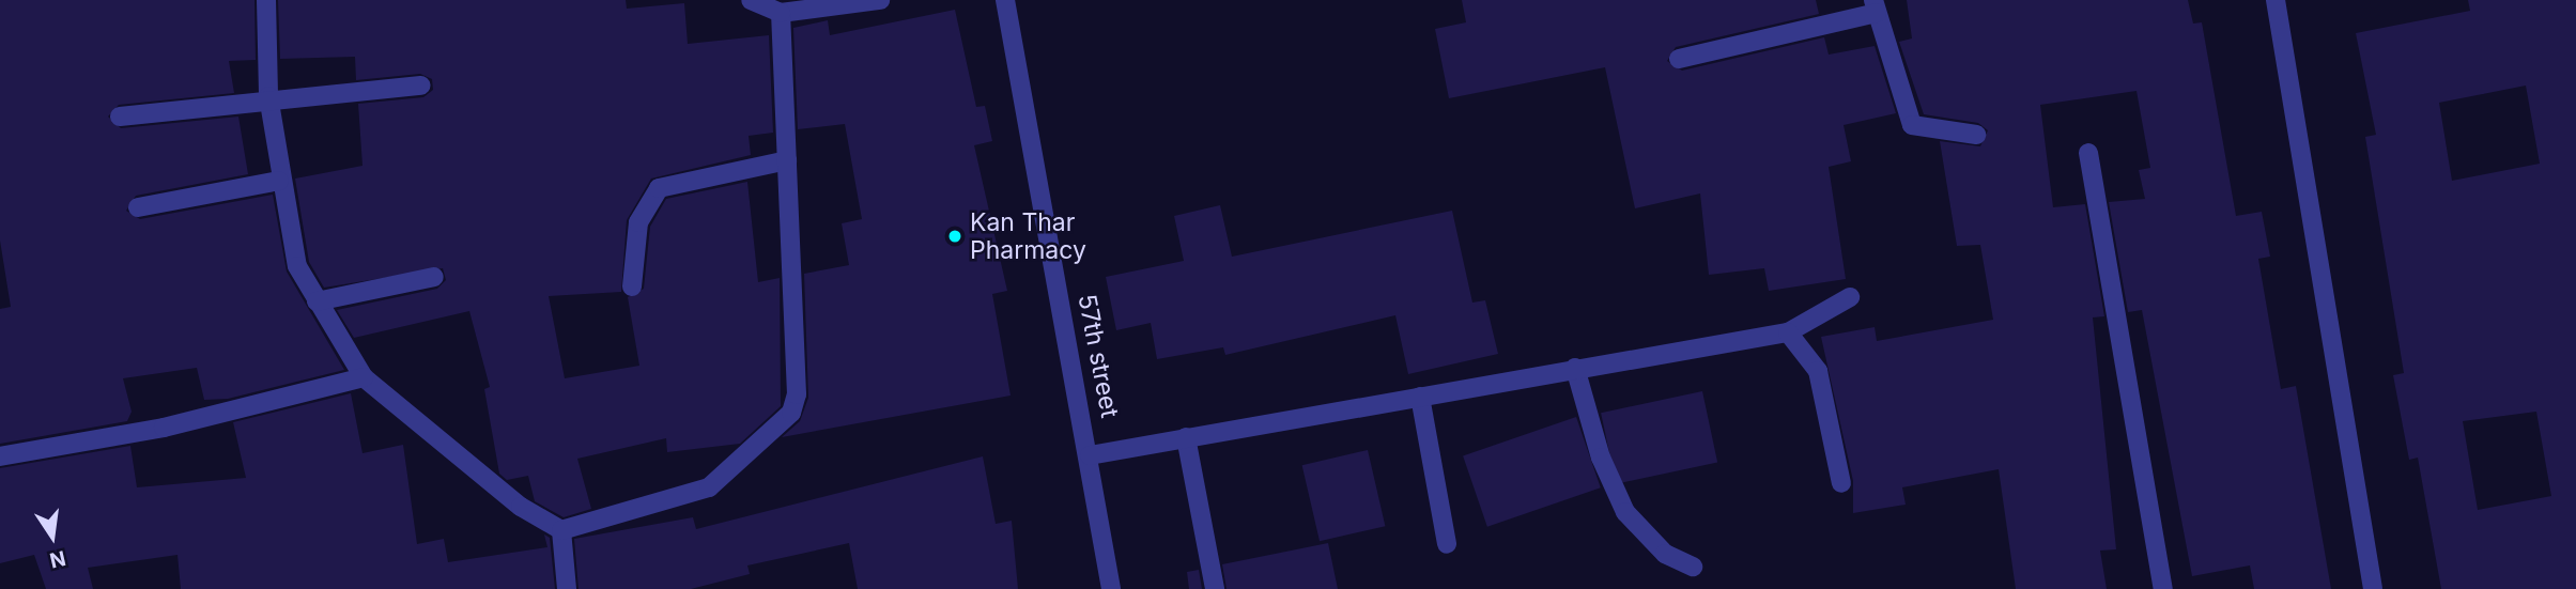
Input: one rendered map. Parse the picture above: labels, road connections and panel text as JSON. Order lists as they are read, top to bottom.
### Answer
{
  "streets": {
    "street": ["57th street"]
  },
  "places": ["Kan Thar Pharmacy"],
  "north": "bottom"
}
